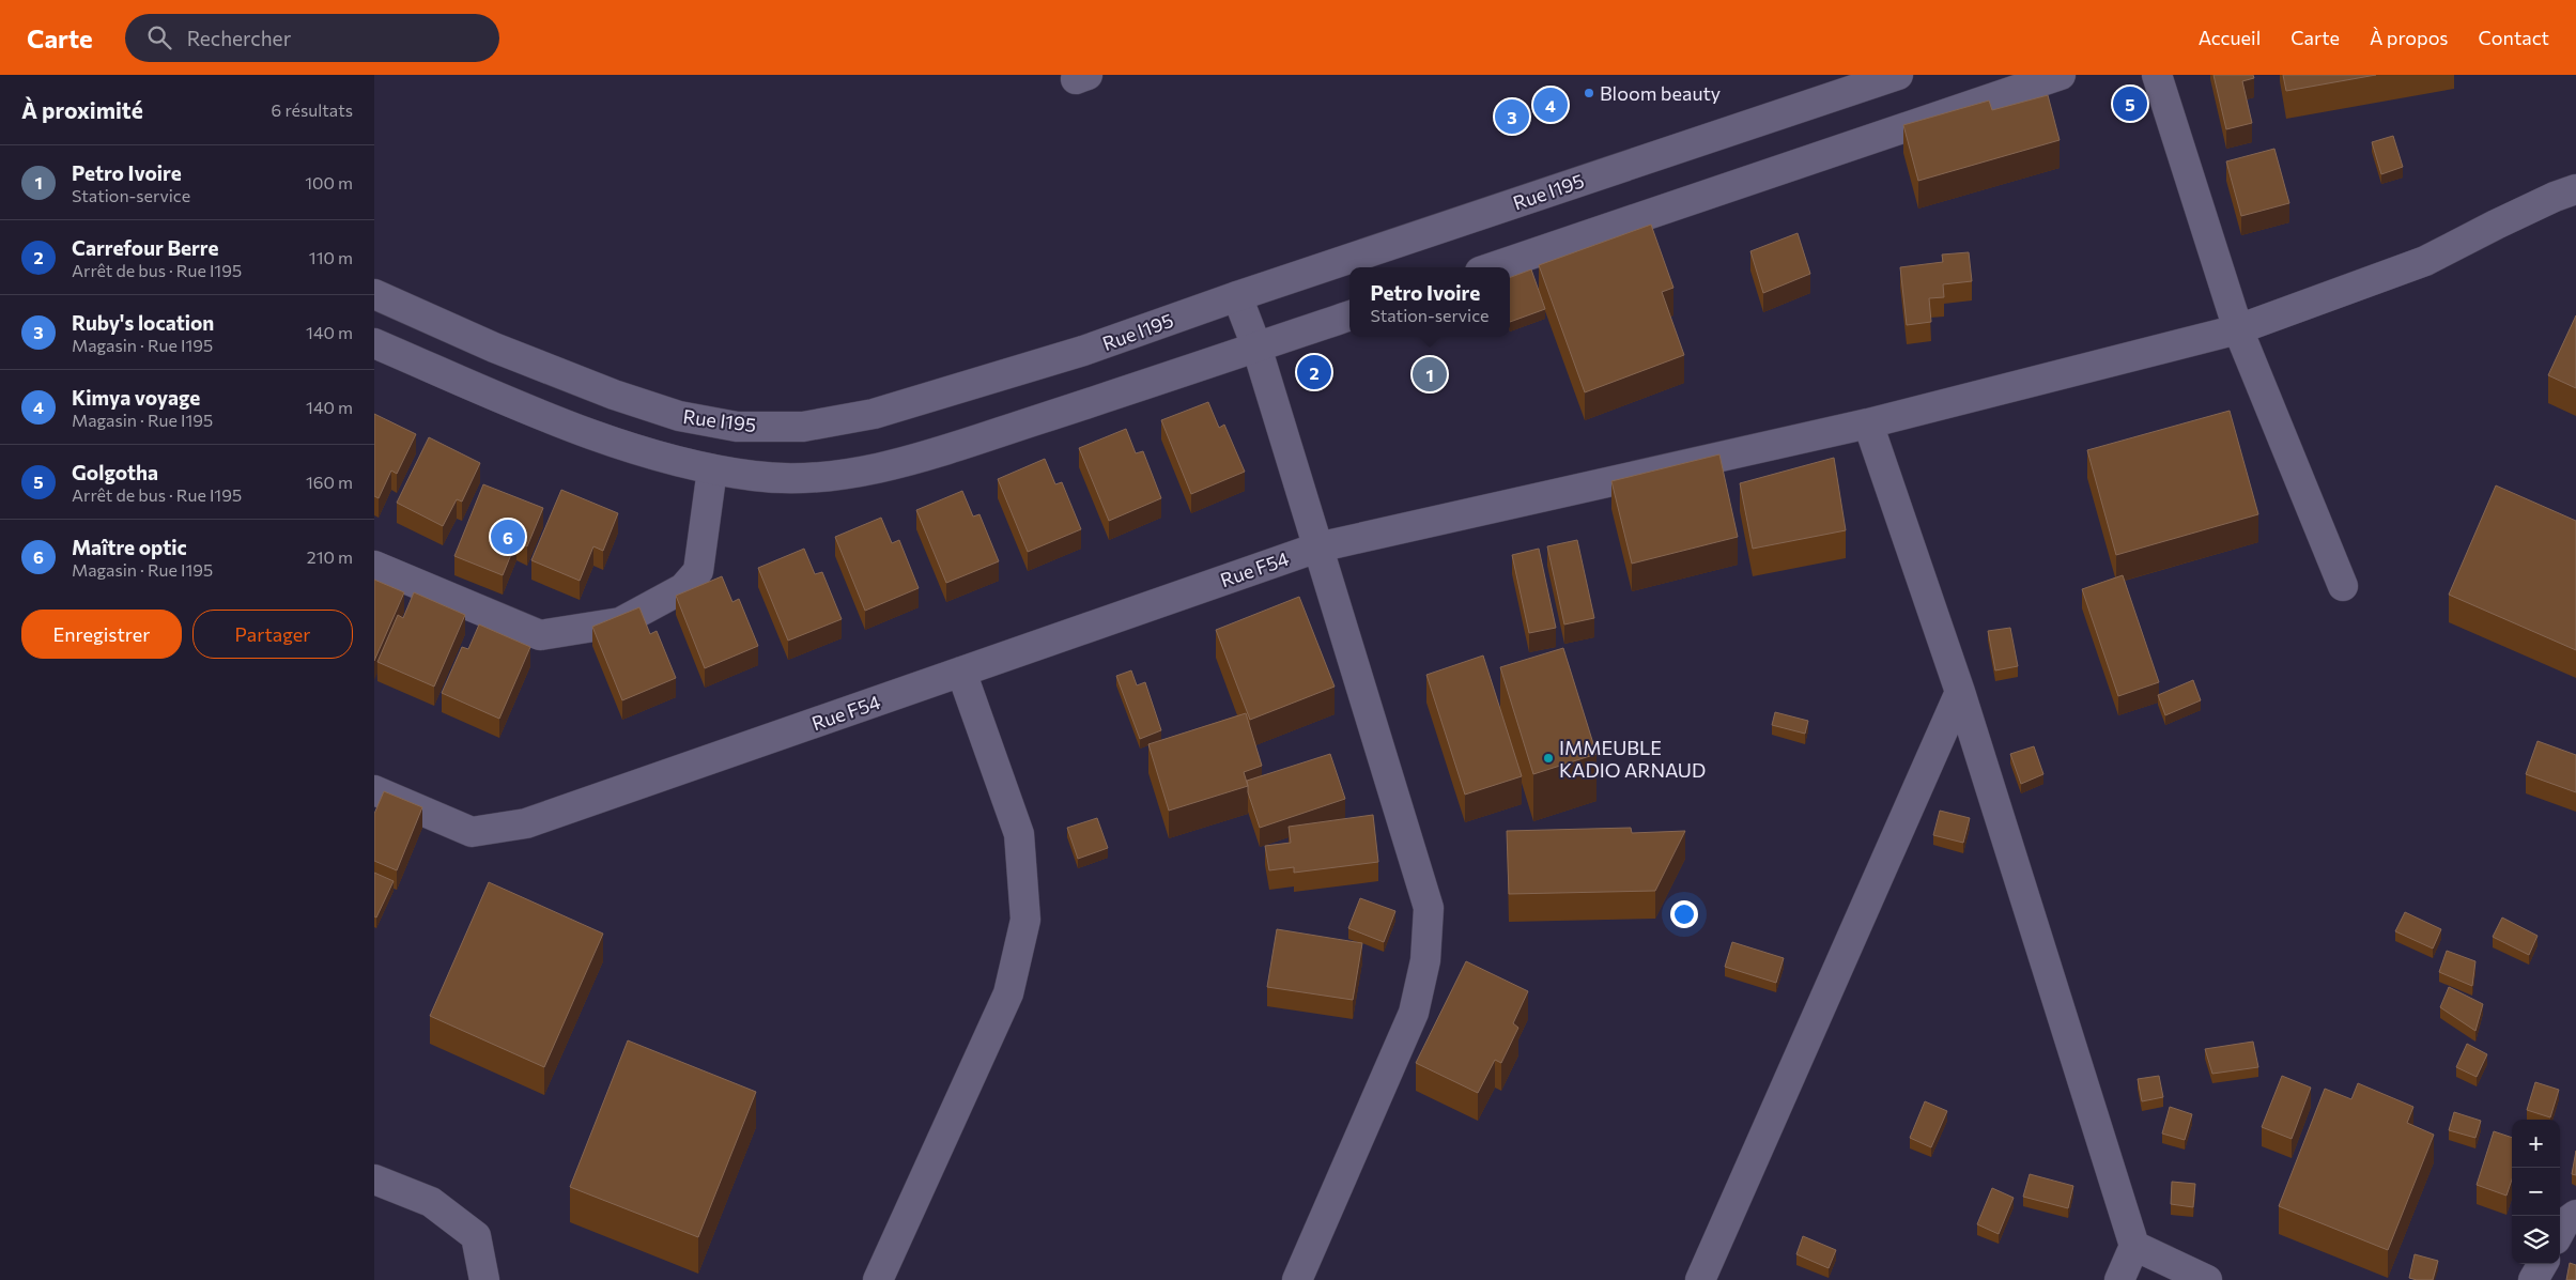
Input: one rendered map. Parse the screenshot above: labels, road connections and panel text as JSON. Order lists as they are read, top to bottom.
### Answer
{
  "streets": {
    "street": ["Rue I195", "Rue F54"]
  },
  "places": ["Bloom beauty", "IMMEUBLE KADIO ARNAUD"],
  "page": {
    "header": "Carte",
    "search": "Rechercher",
    "nav": [
      "Accueil",
      "Carte",
      "À propos",
      "Contact"
    ],
    "heading": ["À proximité", "6 résultats"],
    "pins": [
      "5",
      "4",
      "3",
      "2",
      "1",
      "6"
    ],
    "list": [
      {
        "mark": "1",
        "name": "Petro Ivoire",
        "note": "Station-service",
        "value": "100 m"
      },
      {
        "mark": "2",
        "name": "Carrefour Berre",
        "note": "Arrêt de bus · Rue I195",
        "value": "110 m"
      },
      {
        "mark": "3",
        "name": "Ruby's location",
        "note": "Magasin · Rue I195",
        "value": "140 m"
      },
      {
        "mark": "4",
        "name": "Kimya voyage",
        "note": "Magasin · Rue I195",
        "value": "140 m"
      },
      {
        "mark": "5",
        "name": "Golgotha",
        "note": "Arrêt de bus · Rue I195",
        "value": "160 m"
      },
      {
        "mark": "6",
        "name": "Maître optic",
        "note": "Magasin · Rue I195",
        "value": "210 m"
      }
    ],
    "popup": ["Petro Ivoire", "Station-service"],
    "buttons": ["Enregistrer", "Partager"],
    "map_buttons": ["+", "−"]
  }
}
